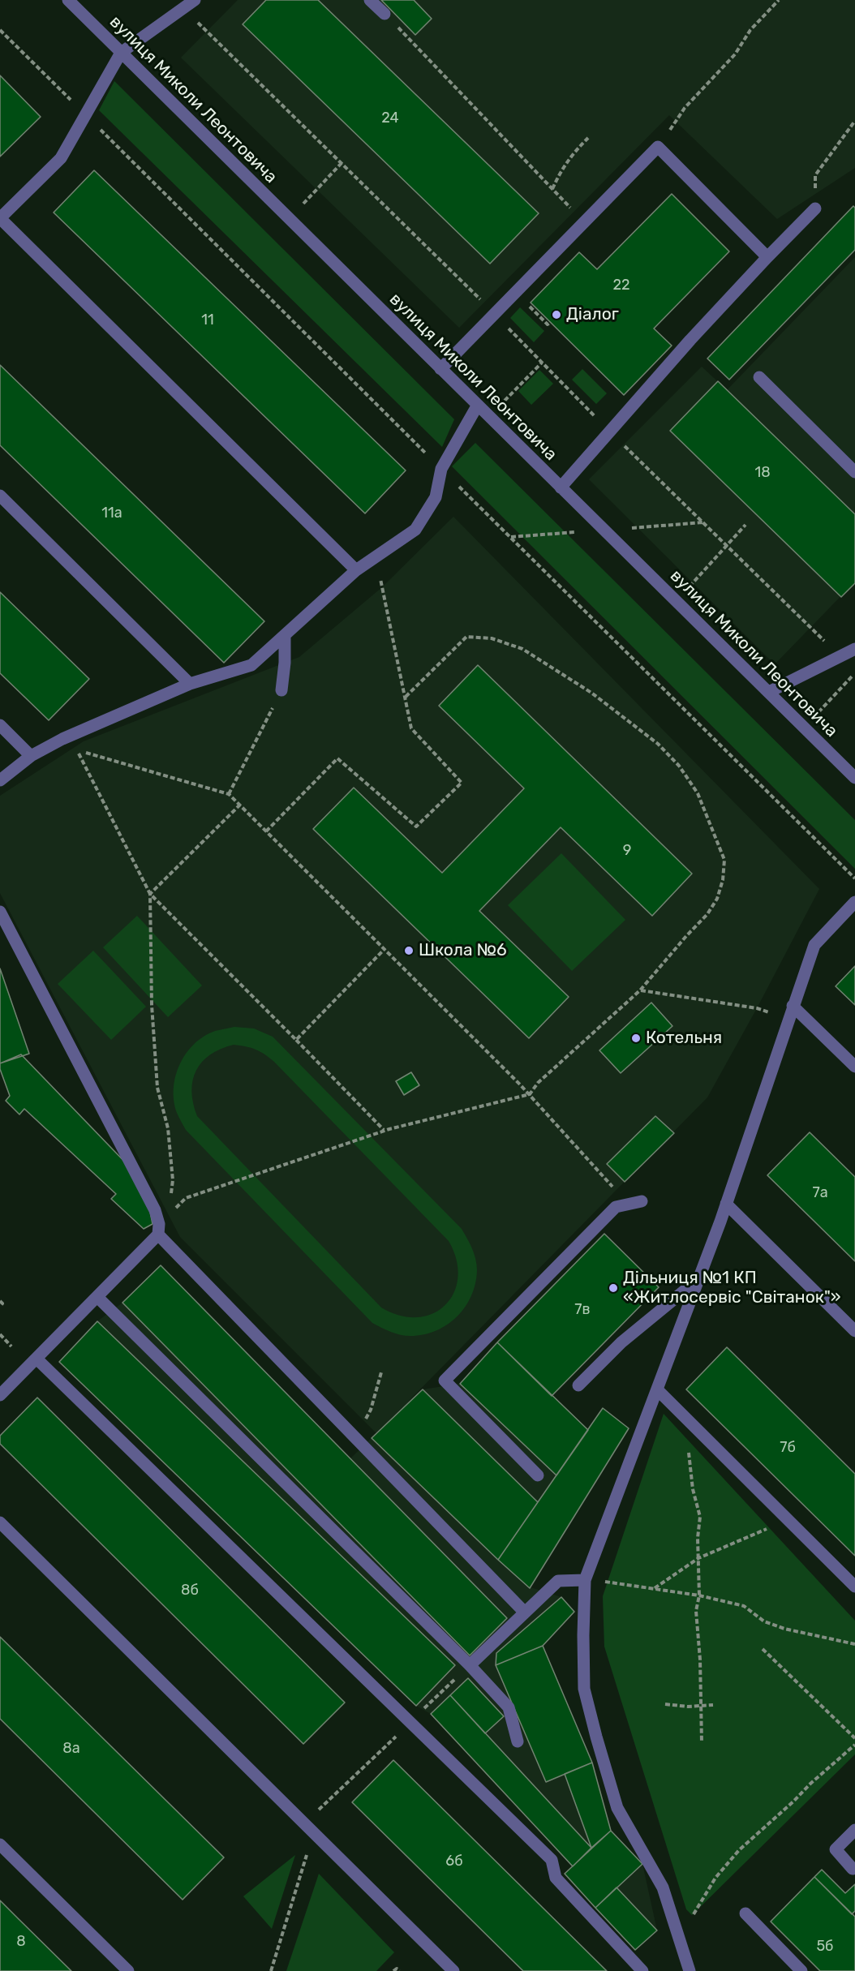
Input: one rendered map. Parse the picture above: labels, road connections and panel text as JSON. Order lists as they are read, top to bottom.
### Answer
{
  "streets": {
    "street": ["вулиця Миколи Леонтовича"]
  },
  "places": [
    "Діалог",
    "Школа №6",
    "Котельня",
    "Дільниця №1 КП «Житлосервіс \"Світанок\"»"
  ],
  "house_numbers": [
    "24",
    "22",
    "11",
    "18",
    "11а",
    "9",
    "7а",
    "7в",
    "7б",
    "8б",
    "8а",
    "6б",
    "8",
    "5б"
  ]
}
